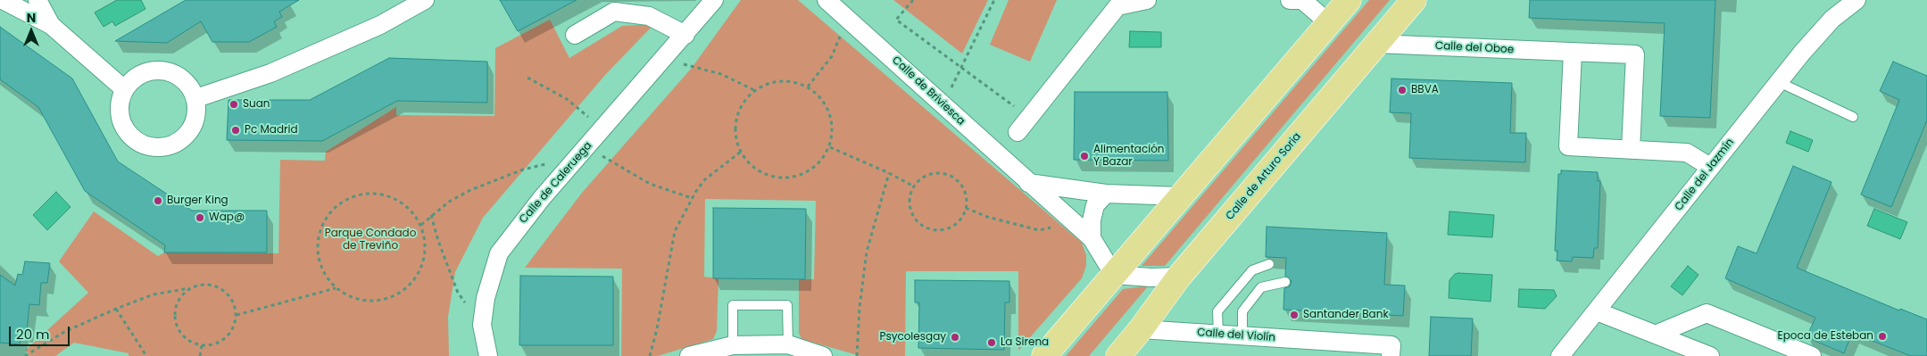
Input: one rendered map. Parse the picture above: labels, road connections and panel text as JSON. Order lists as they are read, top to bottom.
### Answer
{
  "streets": {
    "main road": ["Calle de Arturo Soria"],
    "street": [
      "Calle del Oboe",
      "Calle de Briviesca",
      "Calle del Jazmín",
      "Calle de Caleruega",
      "Calle del Violín"
    ]
  },
  "crossings": [
    ["Calle del Oboe", "Calle de Arturo Soria"],
    ["Calle de Arturo Soria", "Calle del Violín"]
  ],
  "parks": ["Parque Condado de Treviño"],
  "places": [
    "BBVA",
    "Suan",
    "Pc Madrid",
    "Alimentación Y Bazar",
    "Burger King",
    "Wap@",
    "Santander Bank",
    "Epoca de Esteban",
    "Psycolesgay",
    "La Sirena"
  ],
  "scale_bar": "20 m",
  "north": "top"
}
